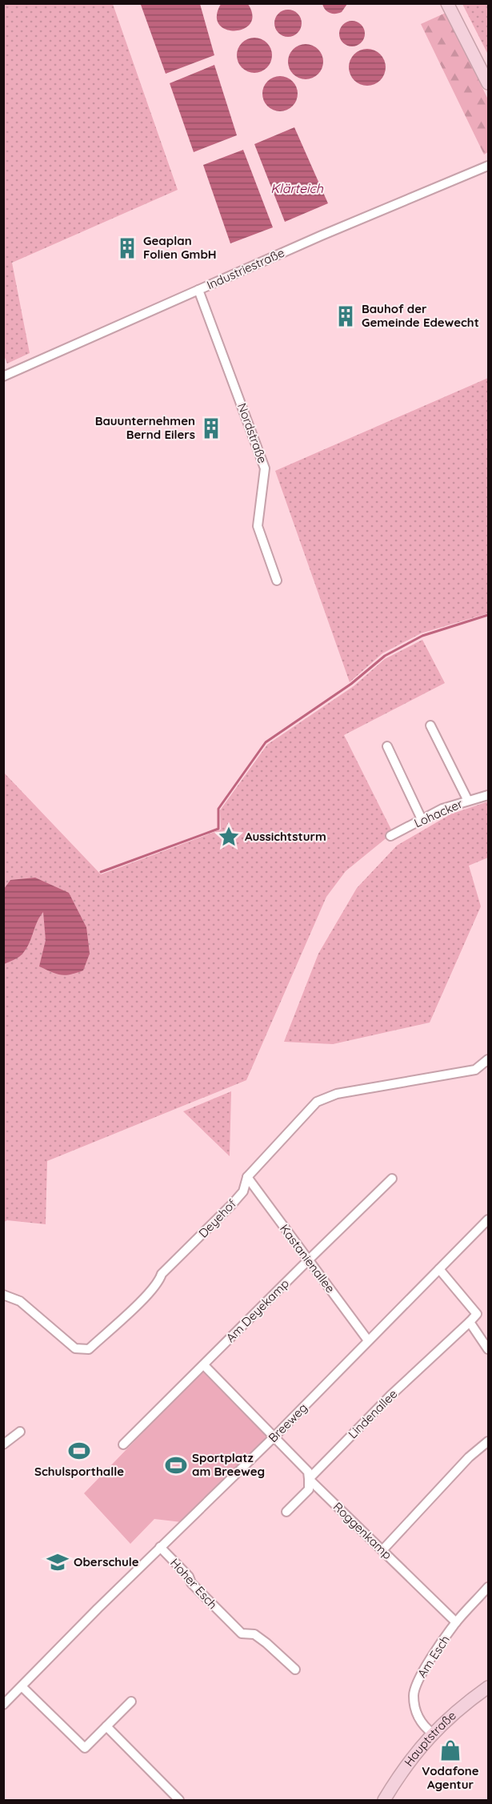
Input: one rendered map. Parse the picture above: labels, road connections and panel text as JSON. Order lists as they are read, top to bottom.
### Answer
{
  "streets": {
    "main road": ["Hauptstraße"],
    "street": [
      "Industriestraße",
      "Nordstraße",
      "Lohacker",
      "Deyehof",
      "Kastanienallee",
      "Am Deyekamp",
      "Lindenallee",
      "Breeweg",
      "Roggenkamp",
      "Hoher Esch",
      "Am Esch"
    ]
  },
  "crossings": [
    ["Industriestraße", "Nordstraße"],
    ["Deyehof", "Kastanienallee"],
    ["Kastanienallee", "Am Deyekamp"],
    ["Kastanienallee", "Breeweg"],
    ["Am Deyekamp", "Roggenkamp"],
    ["Lindenallee", "Roggenkamp"],
    ["Breeweg", "Roggenkamp"],
    ["Breeweg", "Hoher Esch"],
    ["Roggenkamp", "Am Esch"],
    ["Am Esch", "Hauptstraße"]
  ],
  "water": ["Klärteich"],
  "places": {
    "building": ["Geaplan Folien GmbH", "Bauhof der Gemeinde Edewecht", "Bauunternehmen Bernd Eilers"],
    "place": ["Aussichtsturm"],
    "sports": ["Schulsporthalle", "Sportplatz am Breeweg"],
    "school or university": ["Oberschule"],
    "shop": ["Vodafone Agentur"]
  }
}
